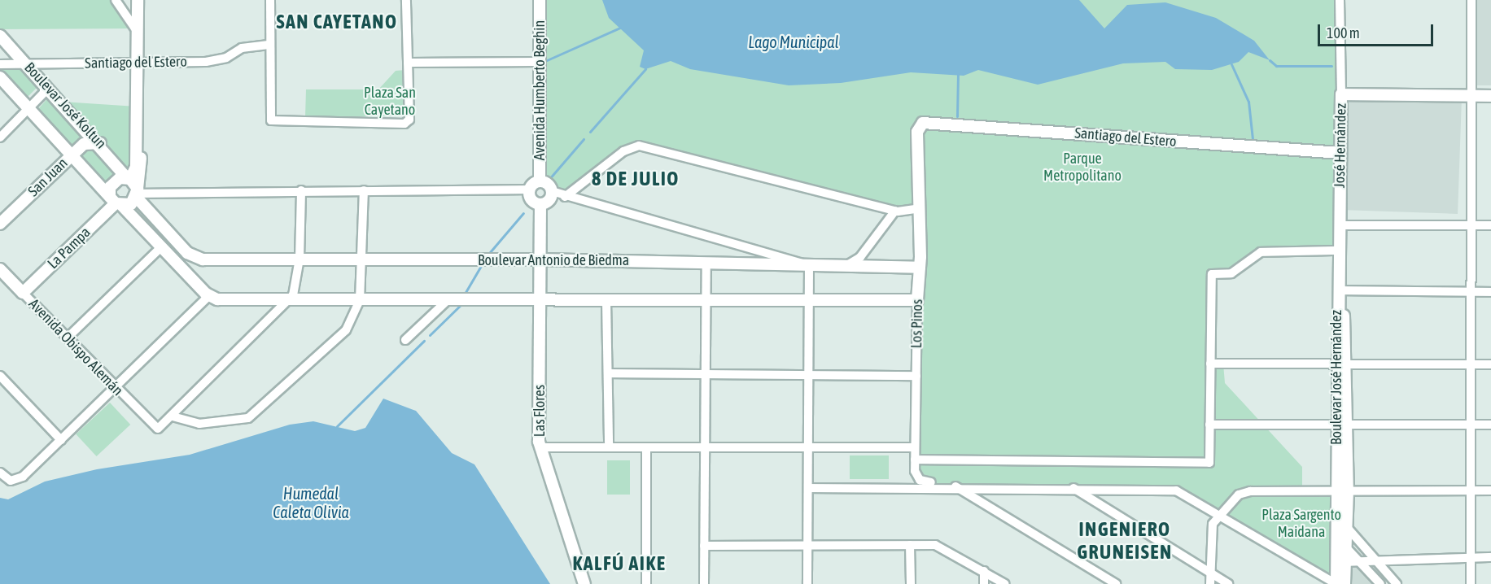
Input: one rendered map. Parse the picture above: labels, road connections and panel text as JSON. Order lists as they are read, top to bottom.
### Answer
{
  "streets": {
    "street": [
      "Santiago del Estero",
      "Avenida Humberto Beghin",
      "Boulevar José Koltun",
      "José Hernández",
      "San Juan",
      "La Pampa",
      "Boulevar Antonio de Biedma",
      "Los Pinos",
      "Avenida Obispo Alemán",
      "Boulevar José Hernández",
      "Las Flores"
    ]
  },
  "crossings": [
    ["Santiago del Estero", "Boulevar José Koltun"],
    ["Santiago del Estero", "José Hernández"],
    ["Santiago del Estero", "Los Pinos"],
    ["Boulevar José Koltun", "San Juan"],
    ["Boulevar José Koltun", "La Pampa"],
    ["Boulevar José Koltun", "Boulevar Antonio de Biedma"],
    ["José Hernández", "Boulevar José Hernández"],
    ["La Pampa", "Avenida Obispo Alemán"],
    ["Boulevar Antonio de Biedma", "Los Pinos"],
    ["Boulevar Antonio de Biedma", "Las Flores"]
  ],
  "districts": [
    "SAN CAYETANO",
    "8 DE JULIO",
    "INGENIERO GRUNEISEN",
    "KALFÚ AIKE"
  ],
  "water": ["Lago Municipal", "Humedal Caleta Olivia"],
  "parks": ["Plaza San Cayetano", "Parque Metropolitano", "Plaza Sargento Maidana"],
  "scale_bar": "100 m"
}
